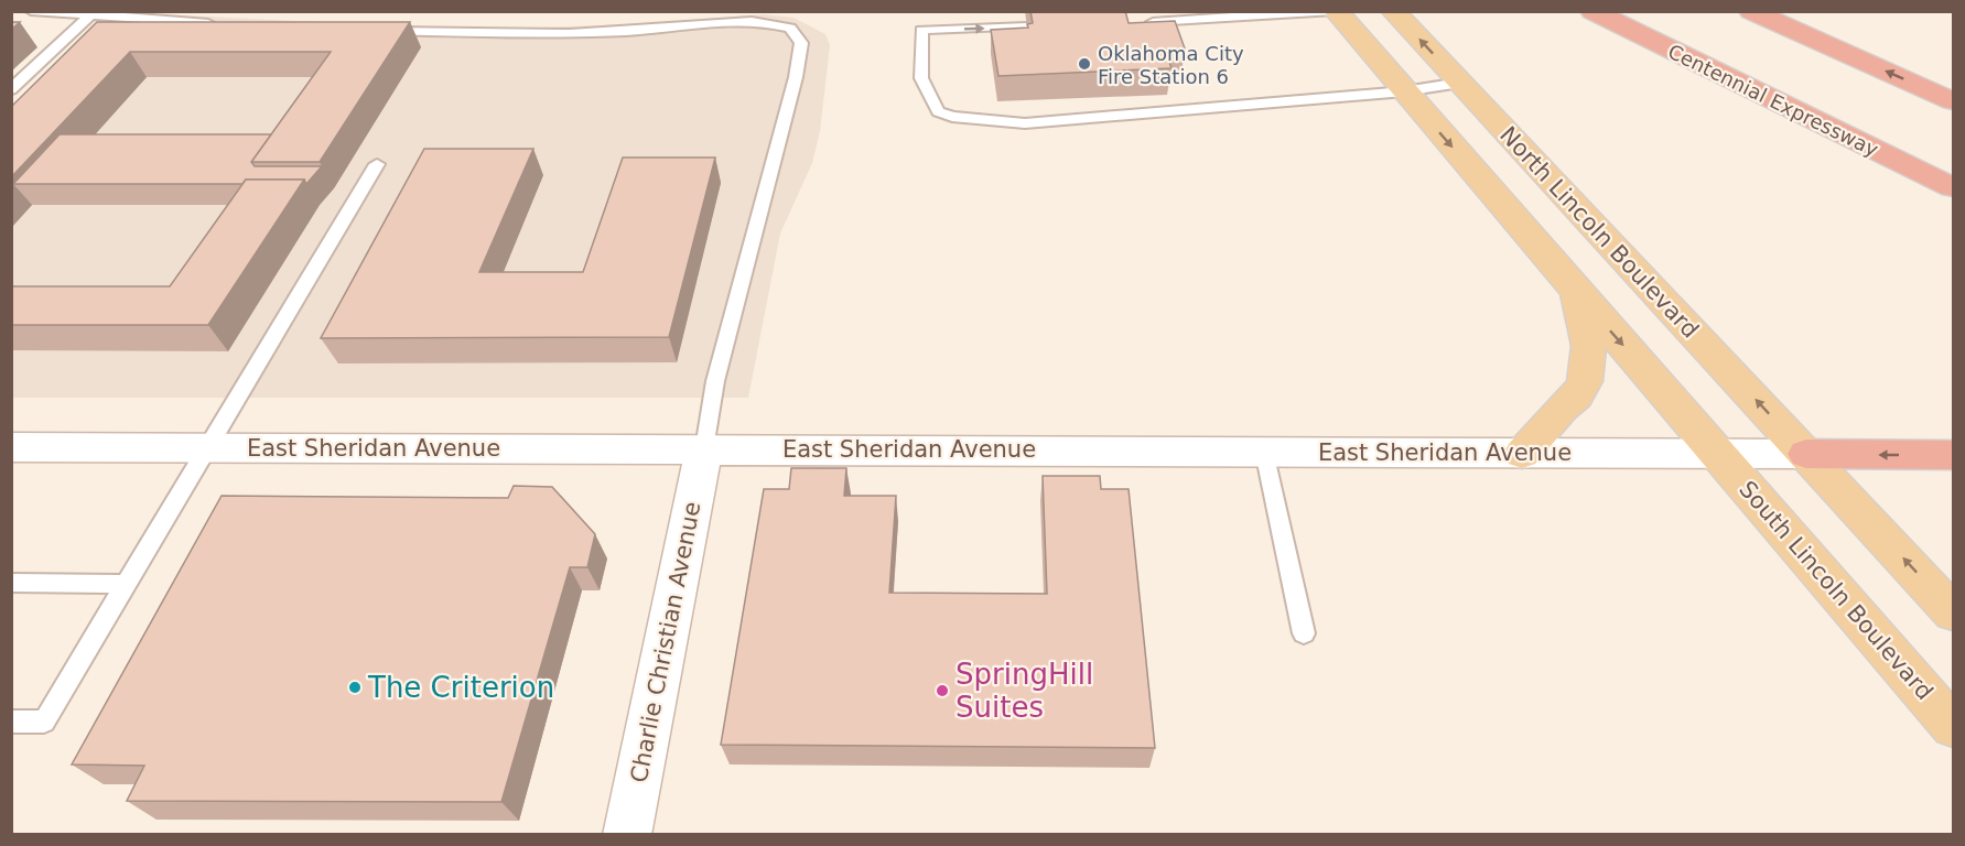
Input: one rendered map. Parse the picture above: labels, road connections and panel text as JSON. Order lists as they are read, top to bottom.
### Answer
{
  "streets": {
    "highway": ["Centennial Expressway"],
    "main road": ["North Lincoln Boulevard", "South Lincoln Boulevard"],
    "street": ["East Sheridan Avenue", "Charlie Christian Avenue"]
  },
  "crossings": [
    ["North Lincoln Boulevard", "East Sheridan Avenue"],
    ["East Sheridan Avenue", "South Lincoln Boulevard"],
    ["East Sheridan Avenue", "Charlie Christian Avenue"]
  ],
  "places": ["Oklahoma City Fire Station 6", "The Criterion", "SpringHill Suites"]
}
